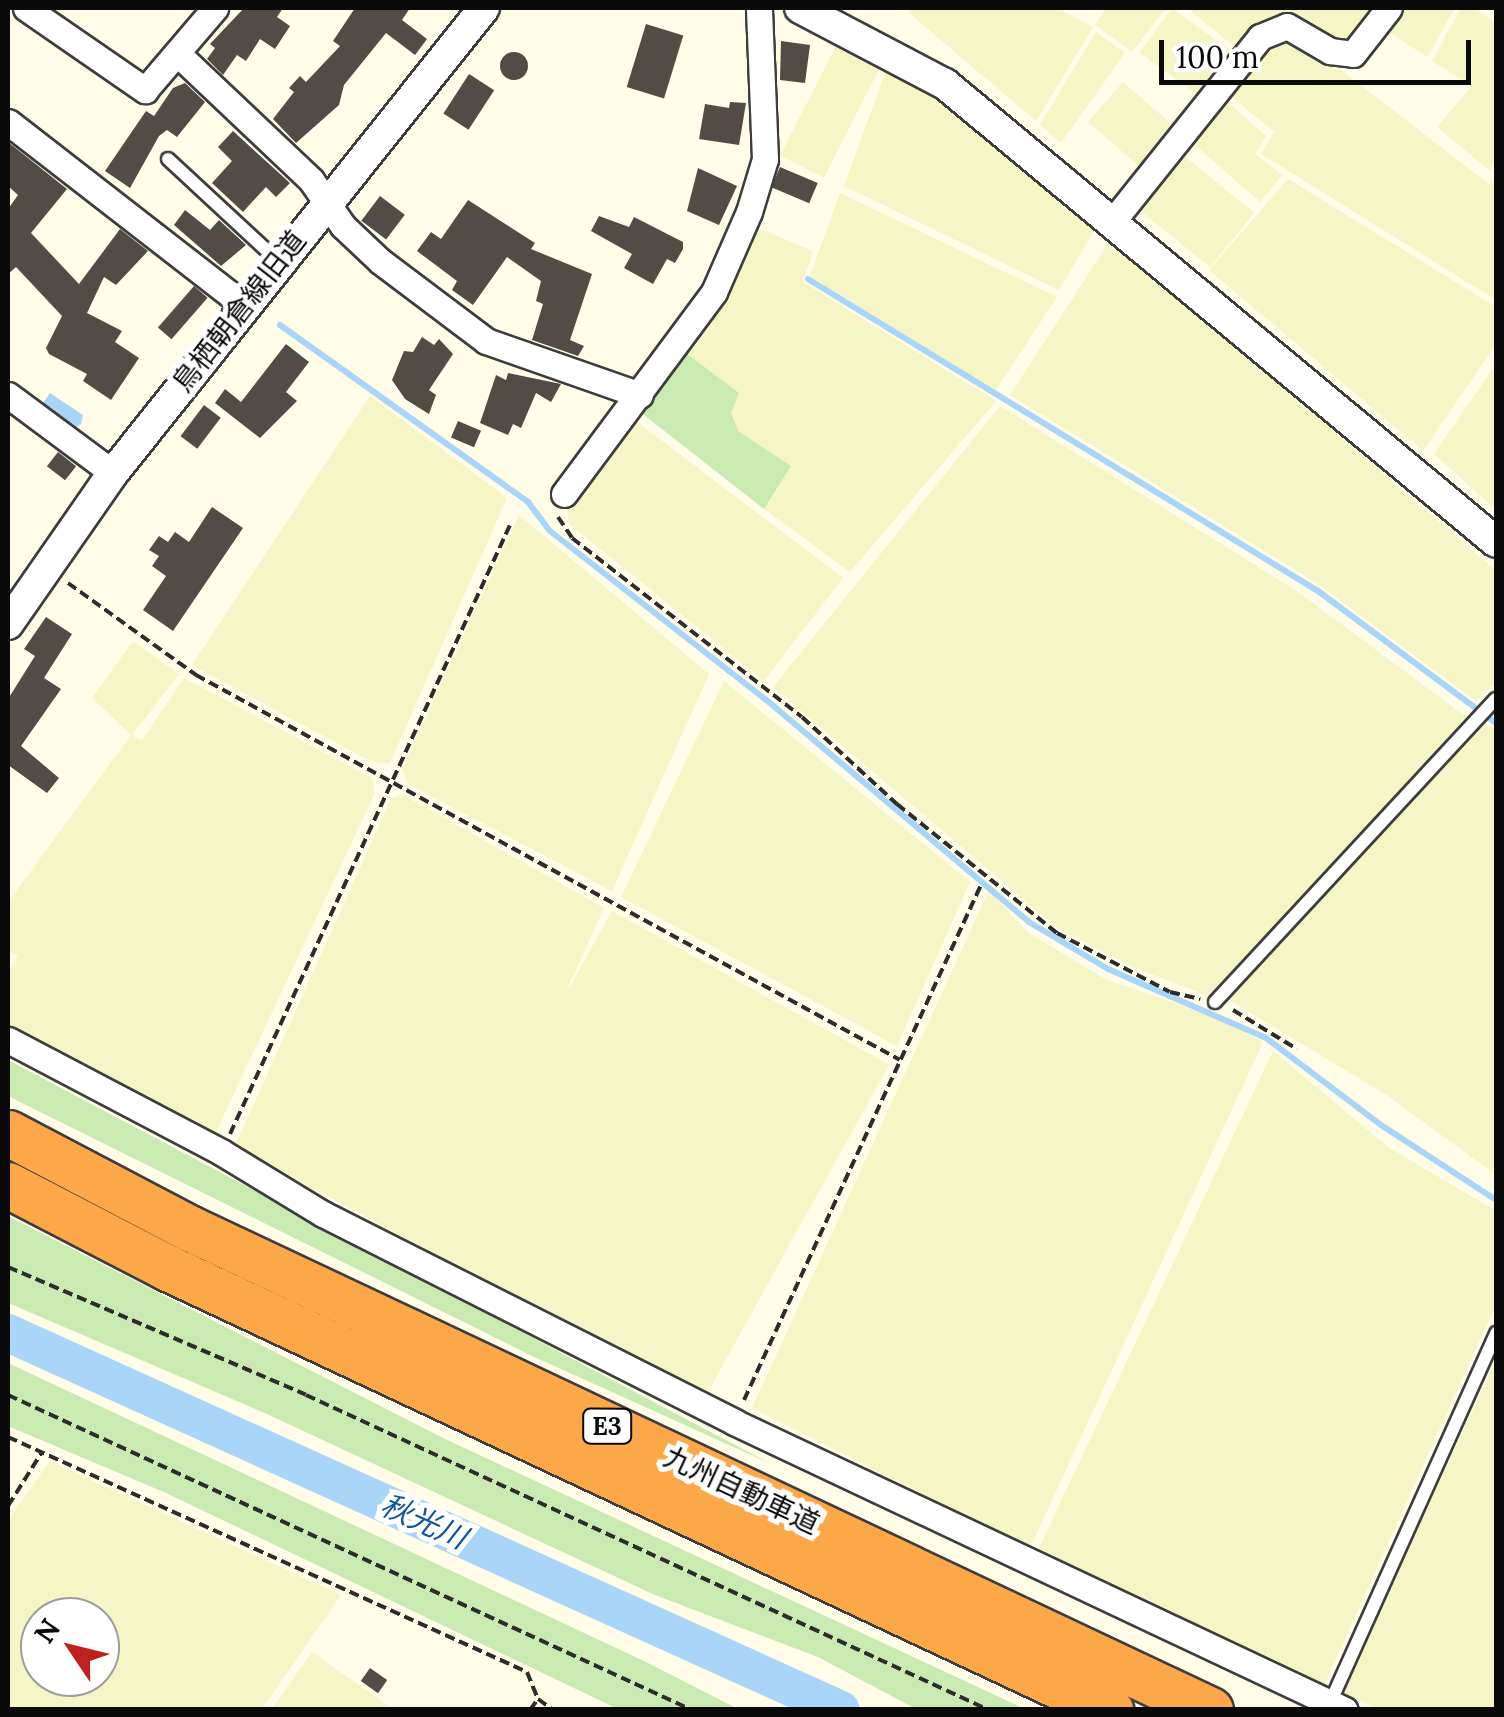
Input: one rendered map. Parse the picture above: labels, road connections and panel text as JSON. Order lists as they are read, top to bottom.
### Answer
{
  "streets": {
    "highway": ["E3", "九州自動車道"],
    "street": ["鳥栖朝倉線旧道"]
  },
  "water": ["秋光川"],
  "scale_bar": "100 m",
  "north": "top left"
}
